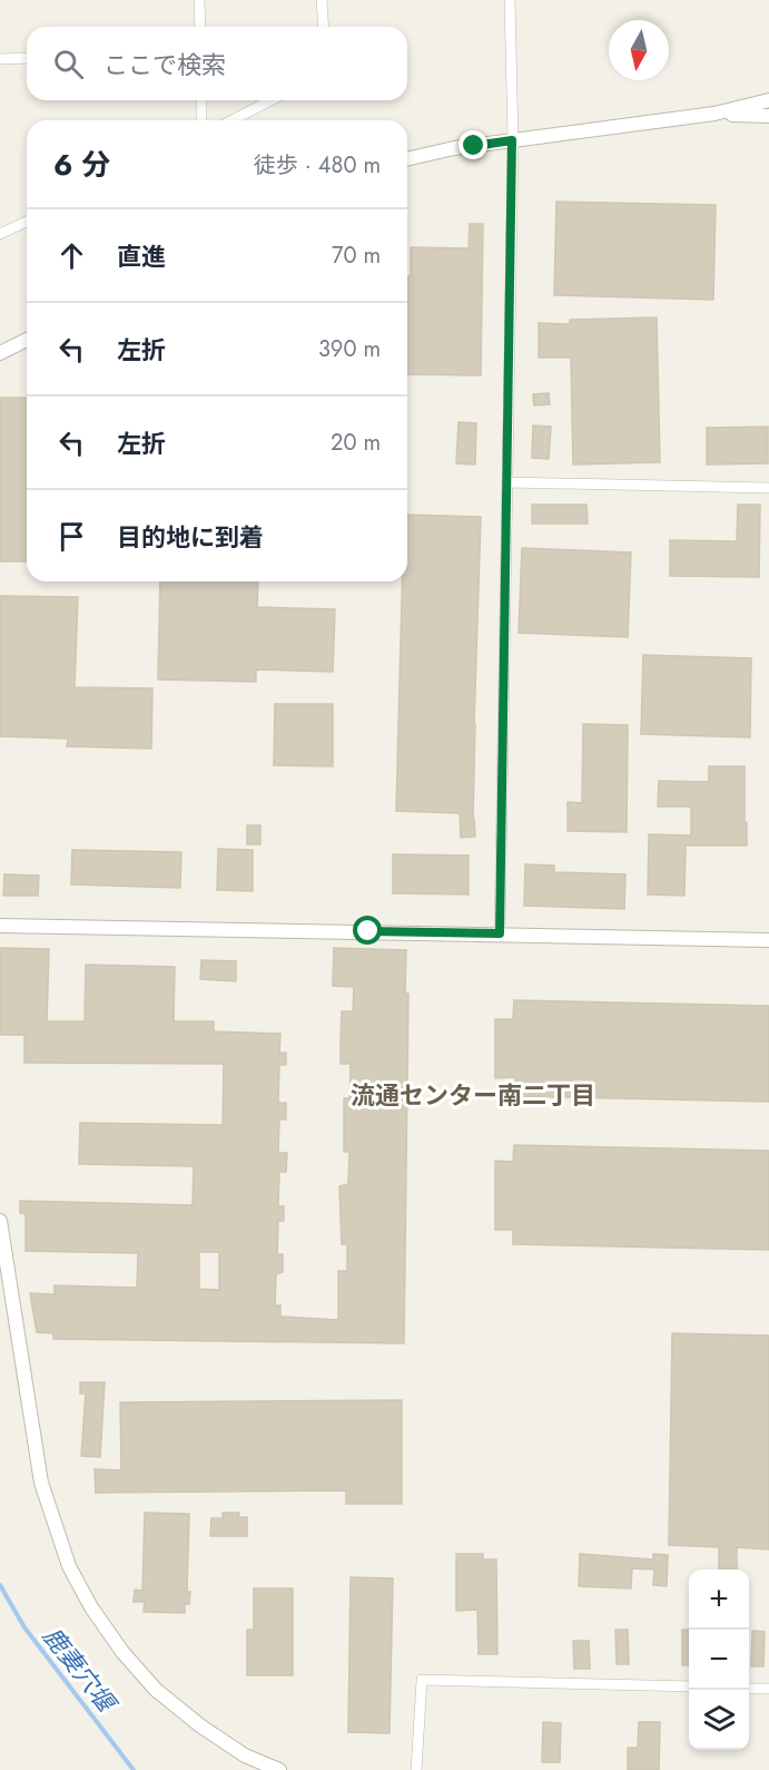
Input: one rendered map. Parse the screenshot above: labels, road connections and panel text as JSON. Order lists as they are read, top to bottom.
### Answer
{
  "districts": ["流通センター南二丁目"],
  "water": ["鹿妻穴堰"],
  "north": "bottom",
  "page": {
    "search": "ここで検索",
    "heading": ["6 分", "徒歩 · 480 m"],
    "list": [
      ["直進", "70 m"],
      ["左折", "390 m"],
      ["左折", "20 m"],
      "目的地に到着"
    ],
    "map_buttons": ["+", "−"]
  }
}
